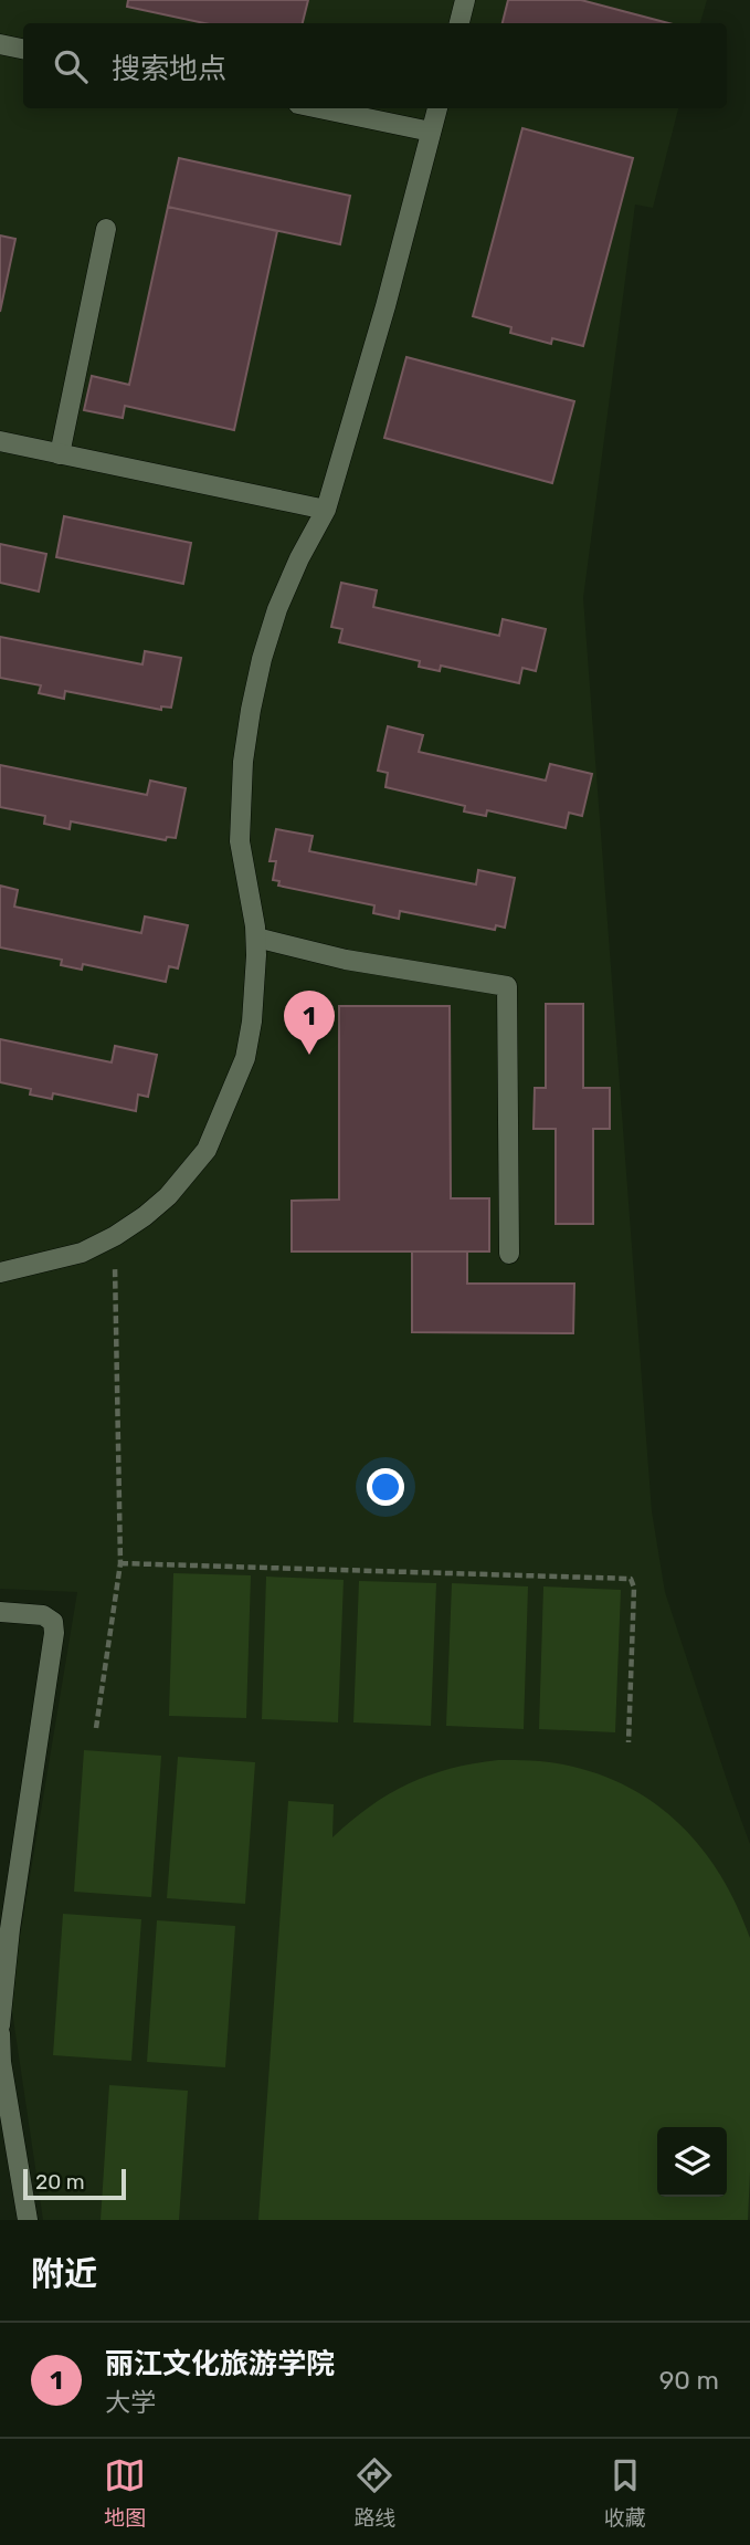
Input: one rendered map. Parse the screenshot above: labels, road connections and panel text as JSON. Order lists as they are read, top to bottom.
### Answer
{
  "scale_bar": "20 m",
  "page": {
    "search": "搜索地点",
    "pins": "1",
    "scale": "20 m",
    "heading": "附近",
    "list": [
      {
        "mark": "1",
        "name": "丽江文化旅游学院",
        "note": "大学",
        "value": "90 m"
      }
    ],
    "nav": ["地图", "路线", "收藏"]
  }
}
